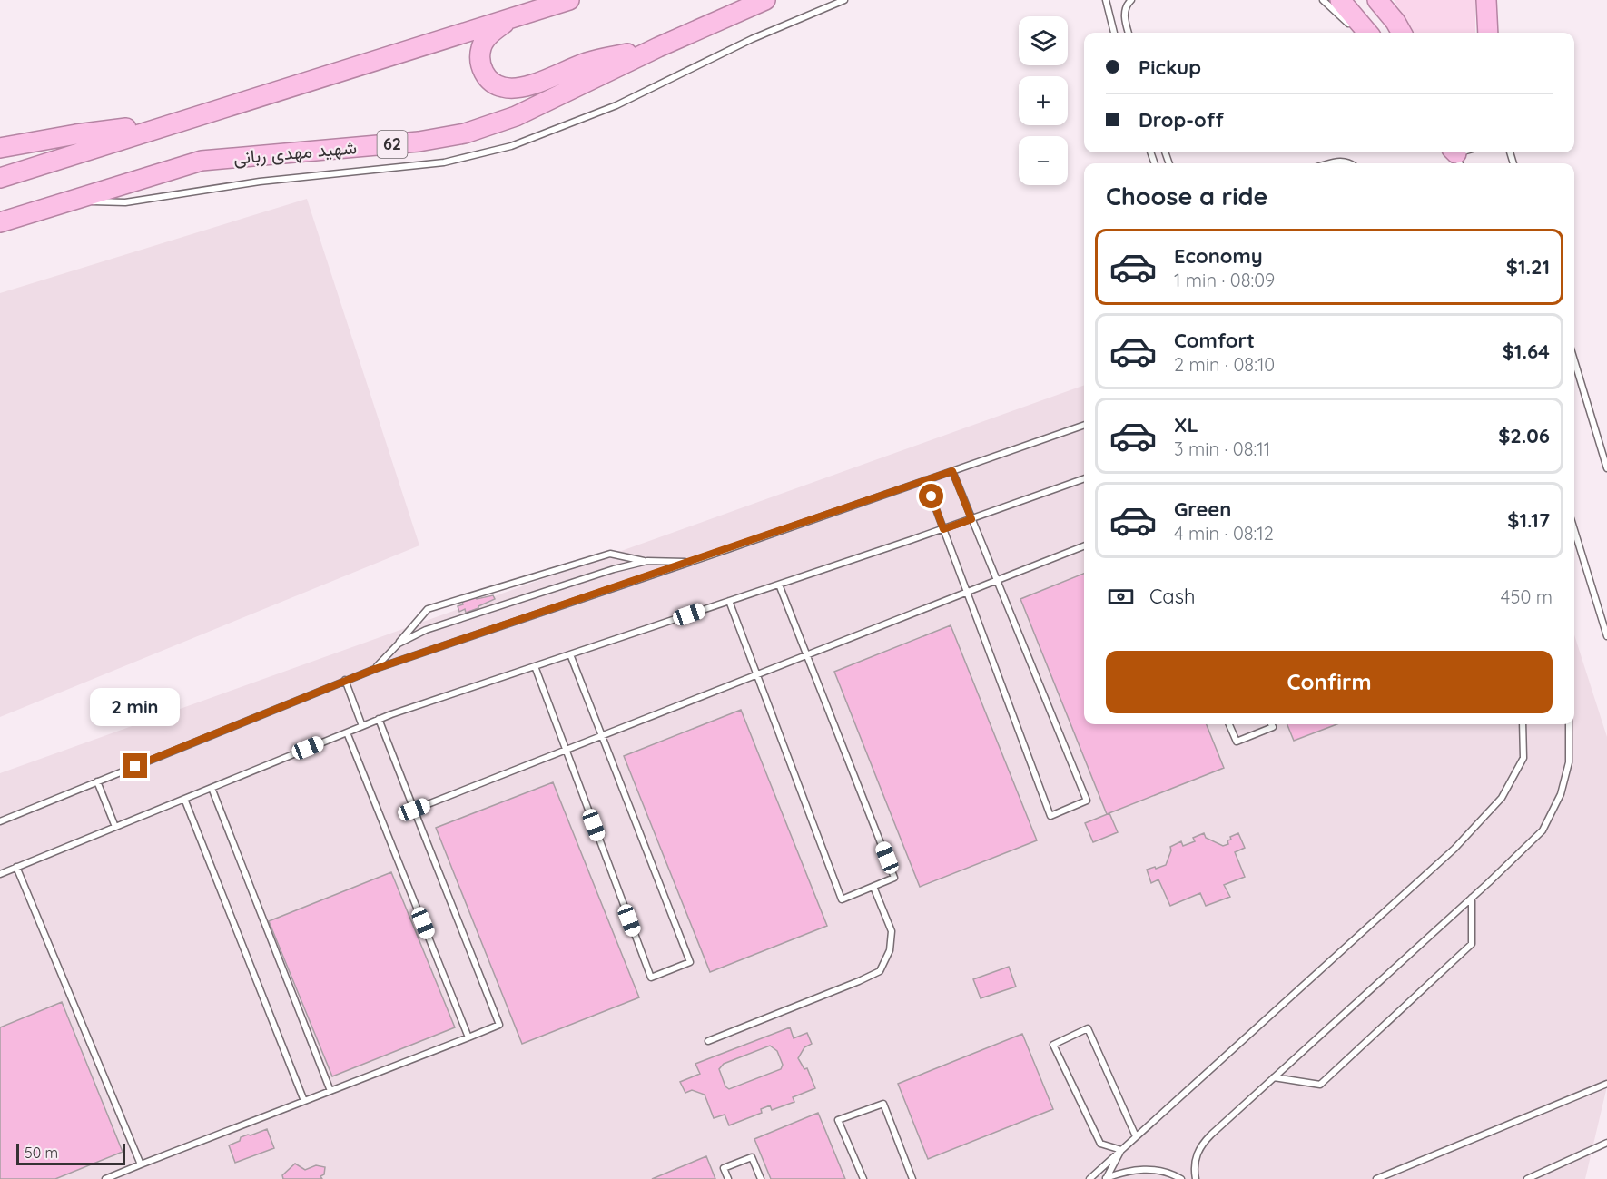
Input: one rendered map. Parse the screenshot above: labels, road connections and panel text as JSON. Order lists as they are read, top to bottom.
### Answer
{
  "streets": {
    "highway": ["62", "شهید مهدی ربانی"]
  },
  "scale_bar": "50 m",
  "page": {
    "map_buttons": ["+", "−"],
    "banner": ["Pickup", "Drop-off"],
    "heading": "Choose a ride",
    "list": [
      {
        "name": "Economy",
        "note": "1 min · 08:09",
        "value": "$1.21"
      },
      {
        "name": "Comfort",
        "note": "2 min · 08:10",
        "value": "$1.64"
      },
      {
        "name": "XL",
        "note": "3 min · 08:11",
        "value": "$2.06"
      },
      {
        "name": "Green",
        "note": "4 min · 08:12",
        "value": "$1.17"
      }
    ],
    "pay": ["Cash", "450 m"],
    "buttons": "Confirm",
    "bubble": "2 min",
    "scale": "50 m"
  }
}
